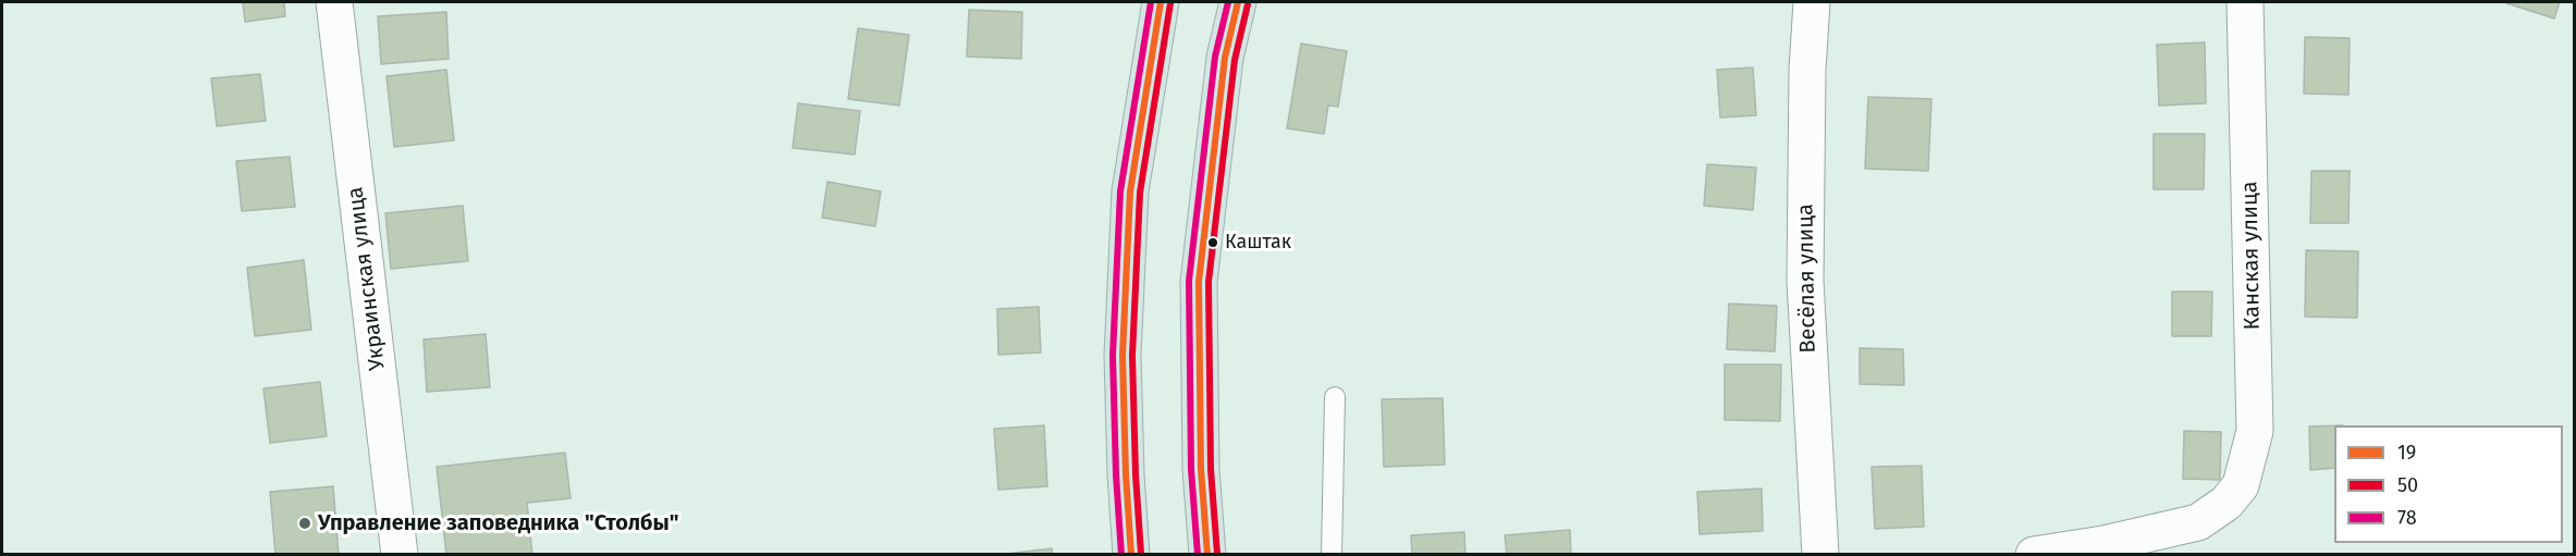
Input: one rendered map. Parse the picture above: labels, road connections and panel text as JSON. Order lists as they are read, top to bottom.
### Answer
{
  "streets": {
    "street": ["Канская улица", "Украинская улица", "Весёлая улица"]
  },
  "places": ["Каштак", "Управление заповедника \"Столбы\""],
  "lines": ["transit line 19", "transit line 78", "transit line 50"],
  "legend": ["19", "50", "78"]
}
